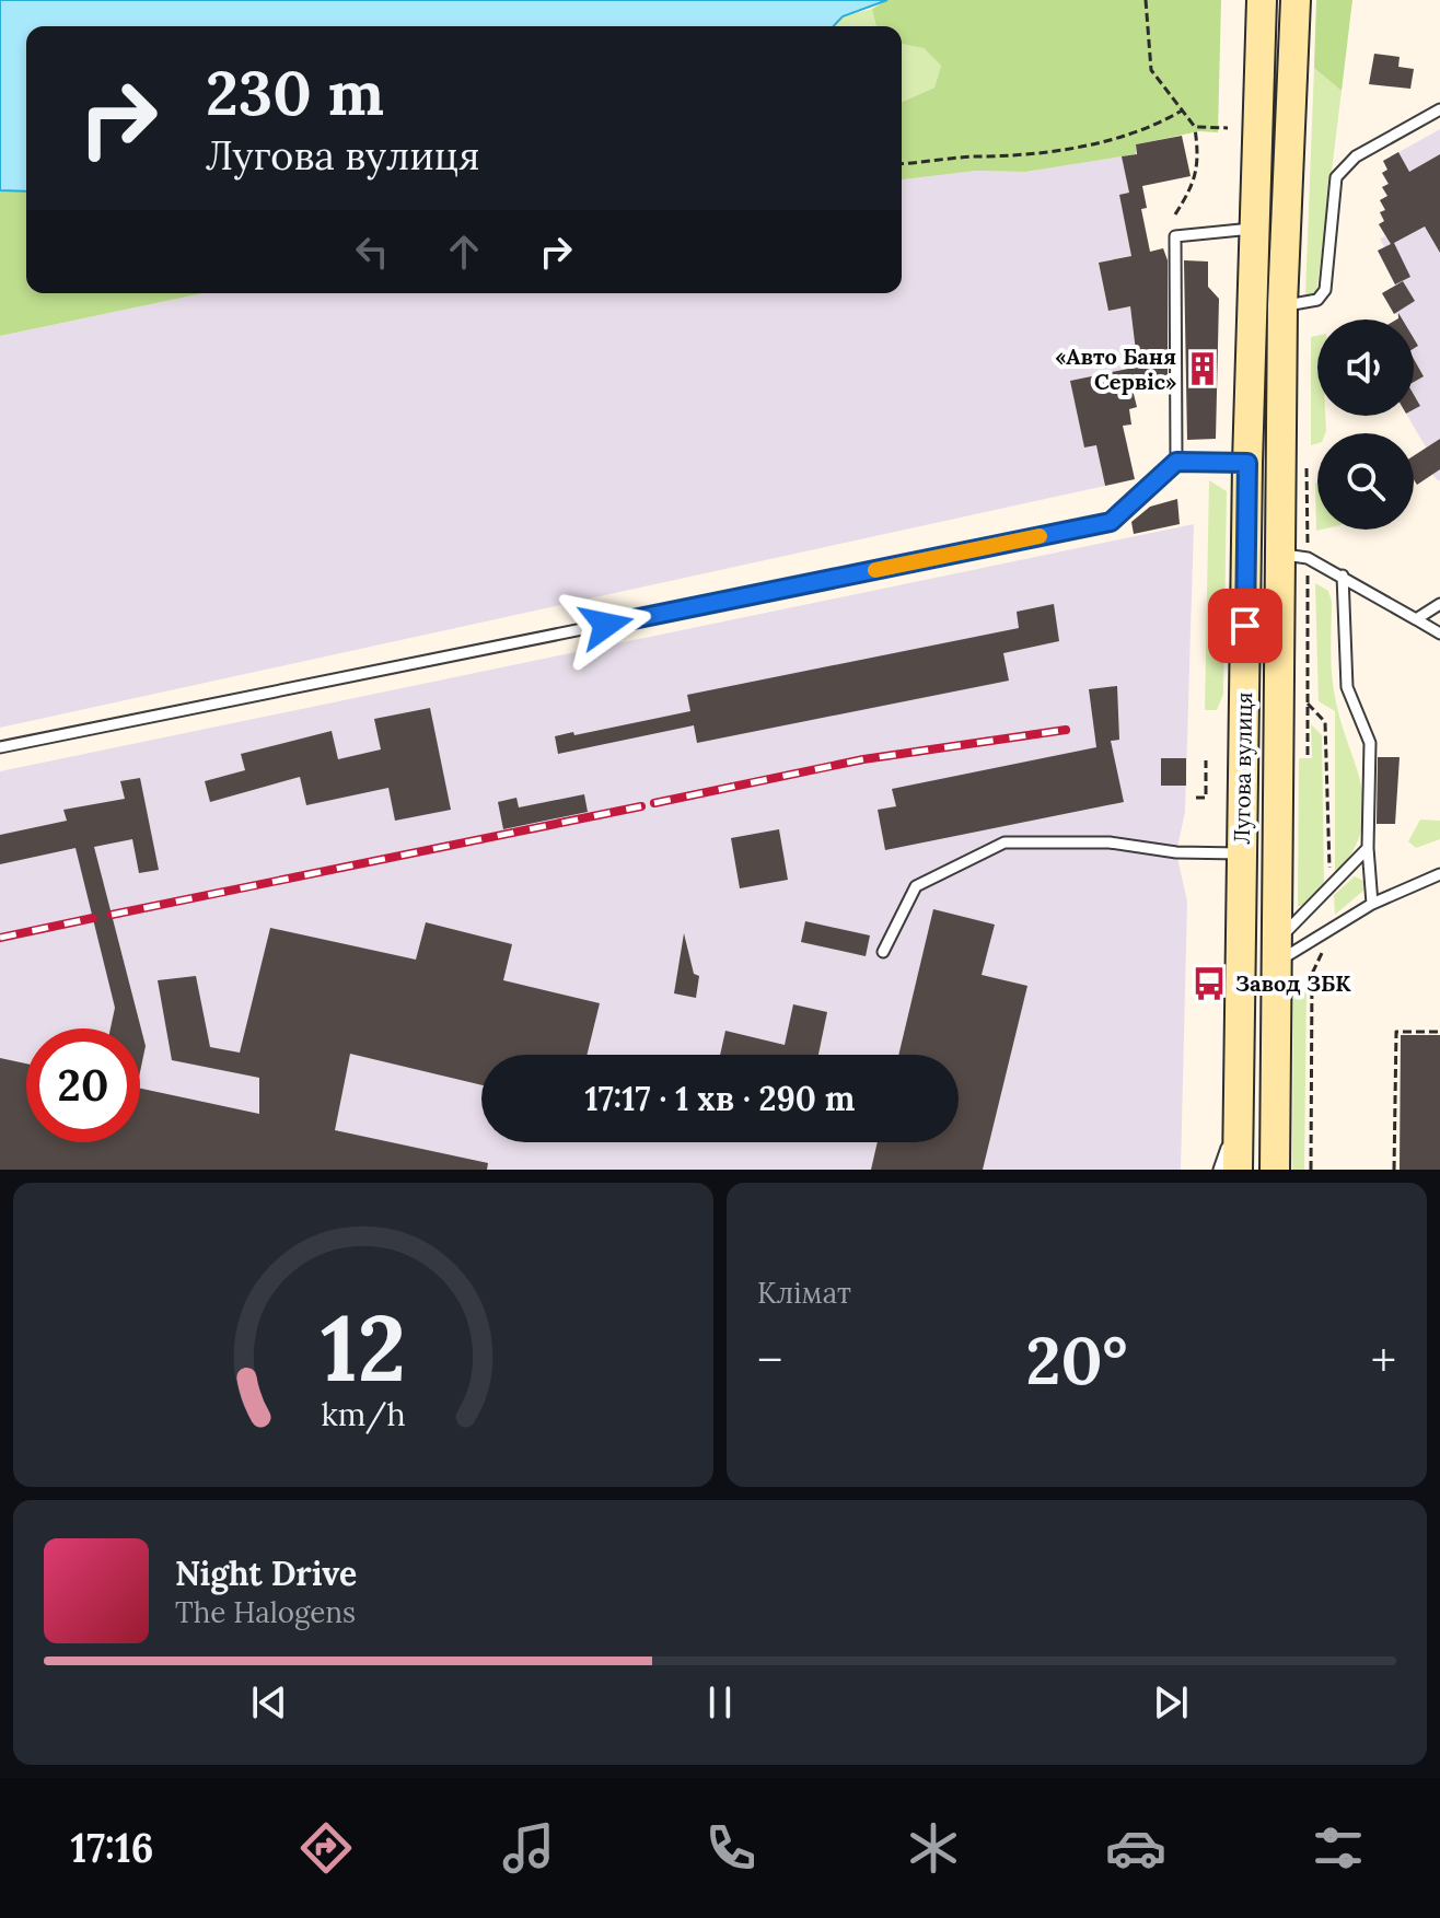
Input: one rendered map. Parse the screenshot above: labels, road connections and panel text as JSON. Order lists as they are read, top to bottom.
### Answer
{
  "streets": {
    "main road": ["Лугова вулиця"]
  },
  "places": {
    "building": ["«Авто Баня Сервіс»"],
    "bus stop": ["Завод ЗБК"]
  },
  "page": {
    "turn": ["230 m", "Лугова вулиця"],
    "limit": "20",
    "trip": "17:17 · 1 хв · 290 m",
    "tile": "Клімат",
    "heat": ["−", "20°", "+"],
    "song": ["Night Drive", "The Halogens"],
    "tabs": "17:16",
    "gauge": ["12", "km/h"]
  }
}
